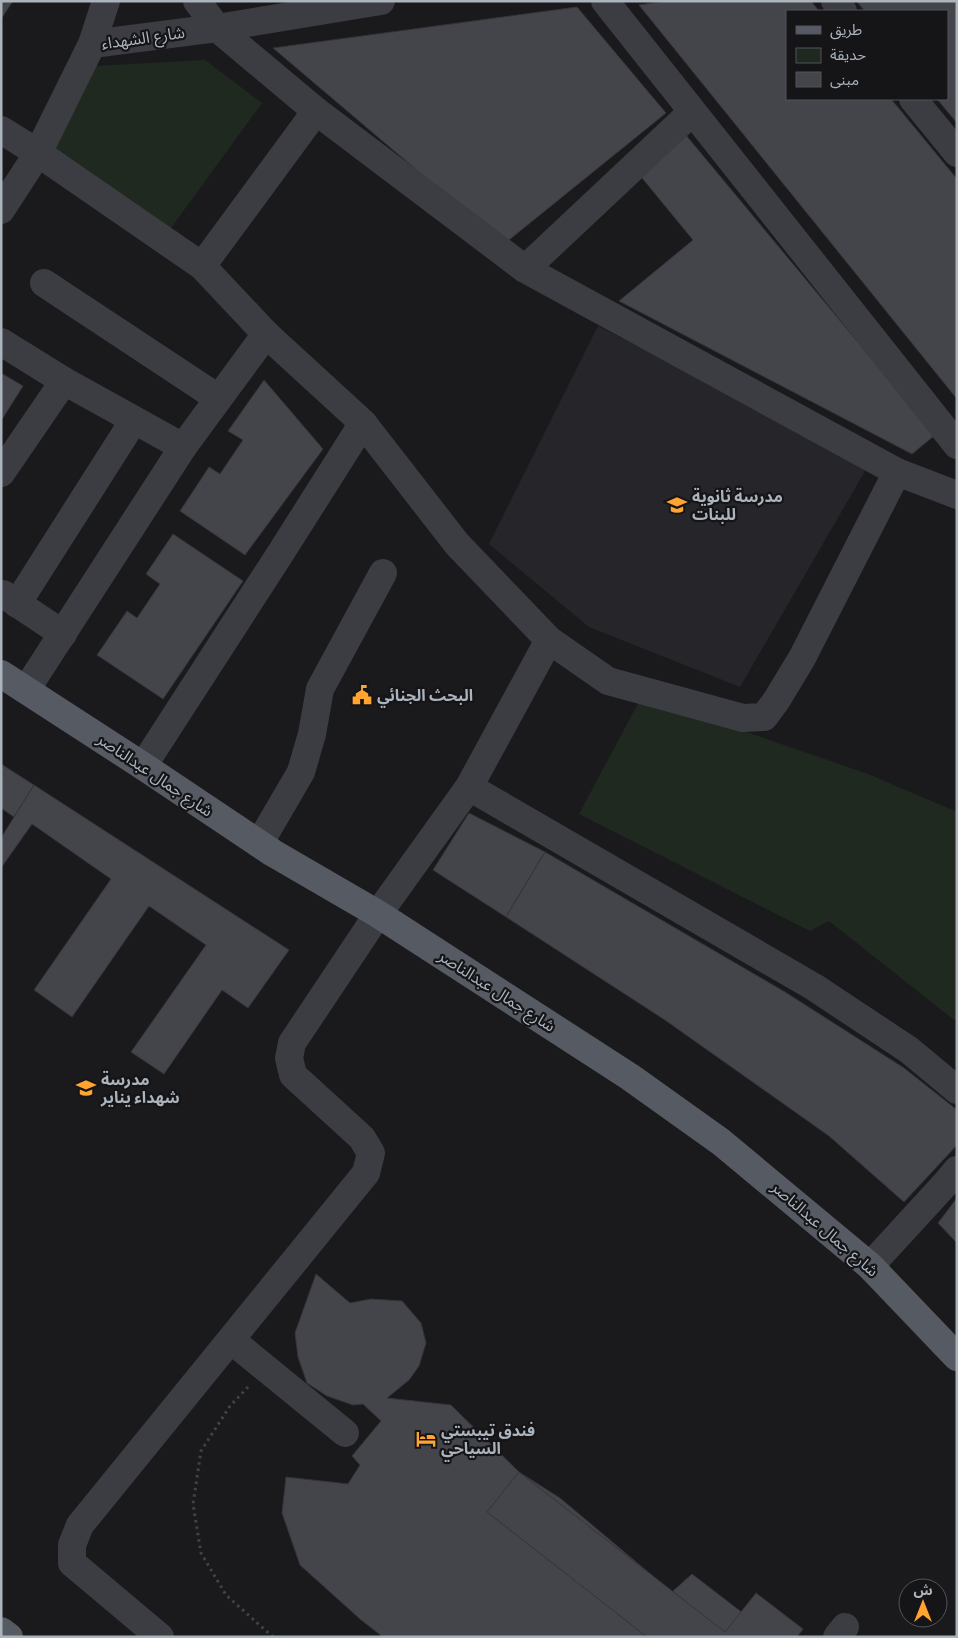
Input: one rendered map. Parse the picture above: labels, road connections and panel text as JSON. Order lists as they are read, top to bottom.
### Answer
{
  "streets": {
    "main road": ["شارع جمال عبدالناصر"],
    "street": ["شارع الشهداء"]
  },
  "places": {
    "school or university": ["مدرسة ثانوية للبنات", "مدرسة شهداء يناير"],
    "public building": ["البحث الجنائي"],
    "hotel": ["فندق تيبستي السياحي"]
  },
  "legend": ["طريق", "حديقة", "مبنى"],
  "north": "top"
}
